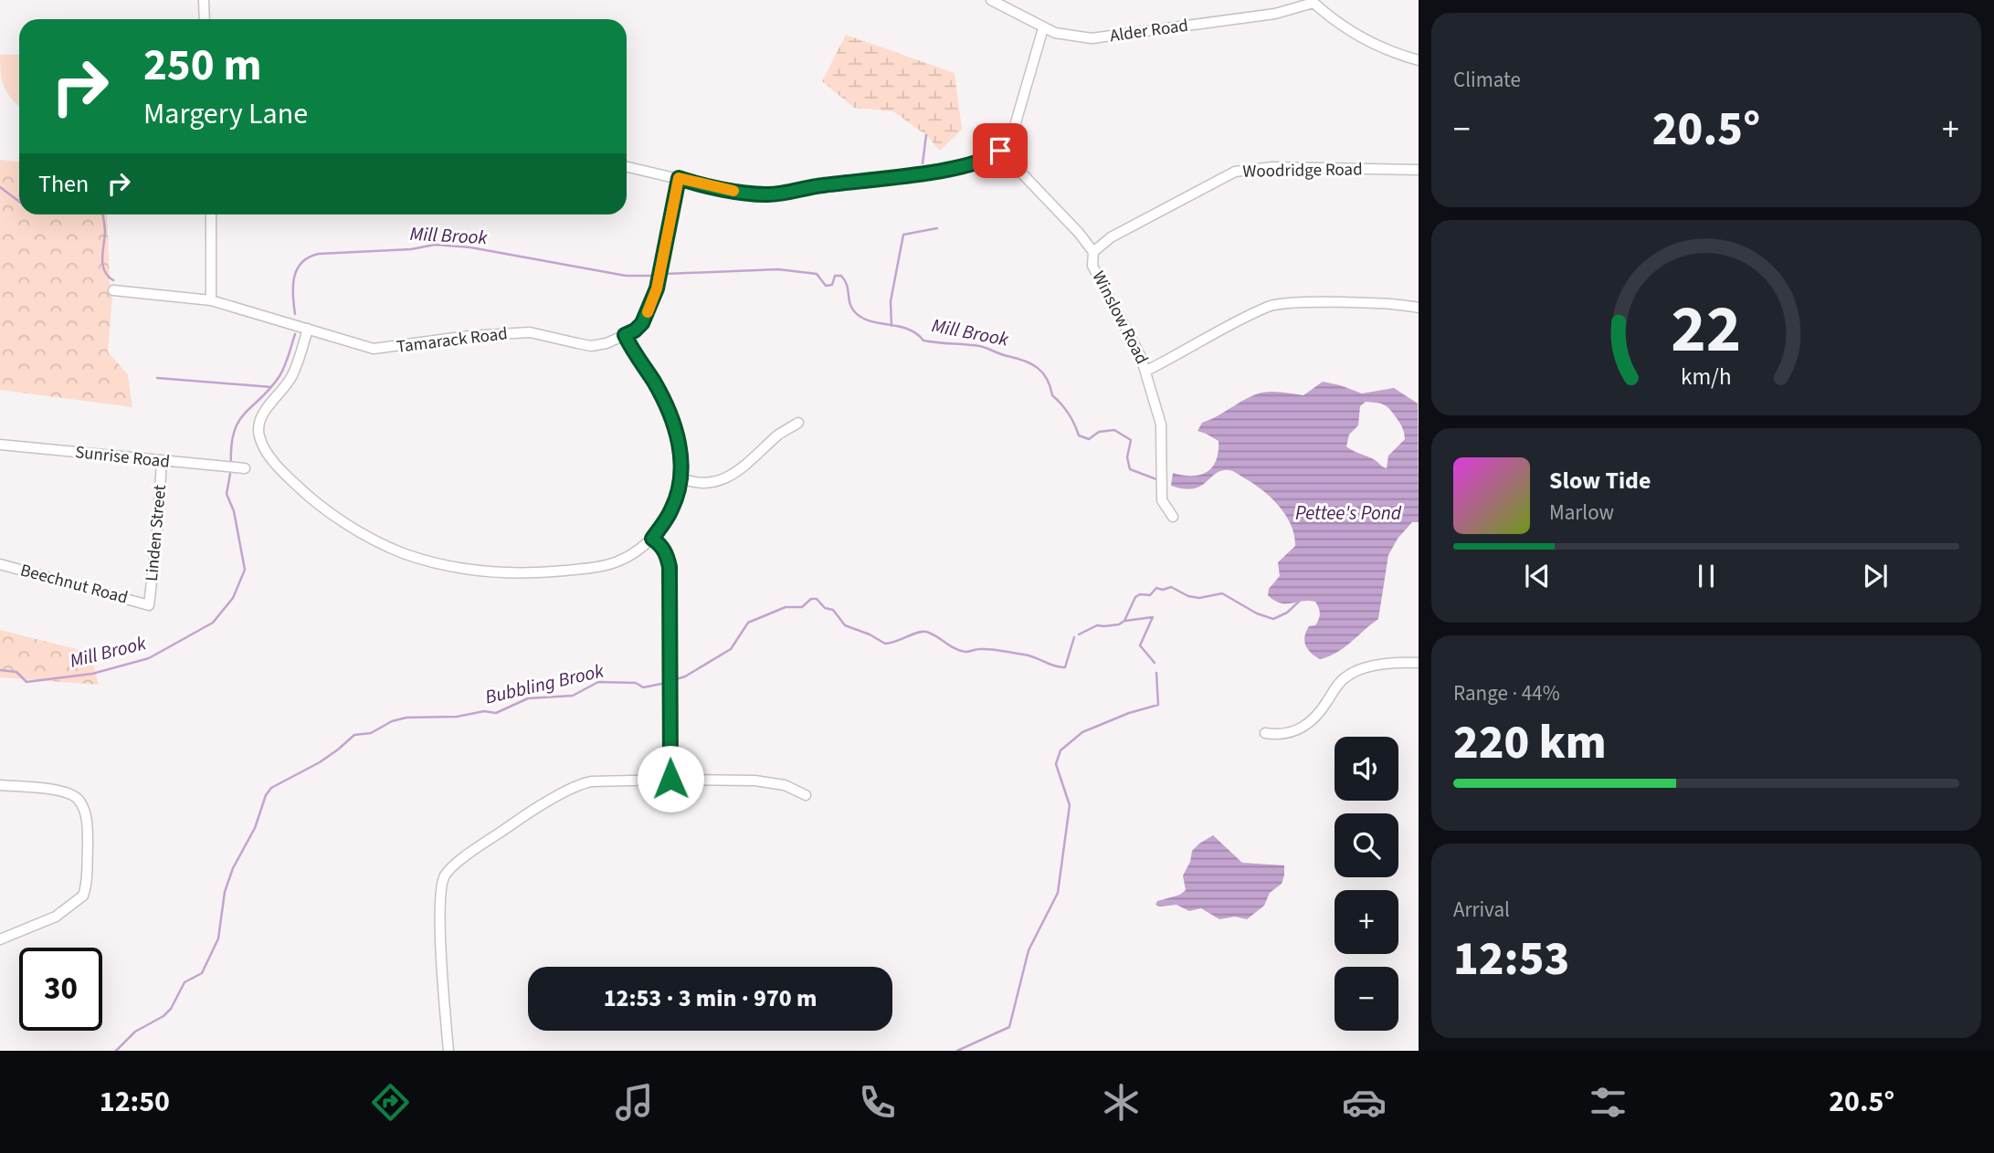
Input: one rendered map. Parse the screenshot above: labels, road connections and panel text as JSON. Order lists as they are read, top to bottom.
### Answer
{
  "streets": {
    "street": [
      "Alder Road",
      "Woodridge Road",
      "Winslow Road",
      "Tamarack Road",
      "Sunrise Road",
      "Linden Street",
      "Beechnut Road"
    ]
  },
  "crossings": [
    ["Woodridge Road", "Winslow Road"],
    ["Sunrise Road", "Linden Street"],
    ["Linden Street", "Beechnut Road"]
  ],
  "water": ["Mill Brook", "Pettee's Pond", "Bubbling Brook"],
  "page": {
    "tile": [
      "Climate",
      ["Range · 44%", "220 km"],
      ["Arrival", "12:53"]
    ],
    "turn": ["250 m", "Margery Lane"],
    "heat": ["−", "20.5°", "+"],
    "then": "Then",
    "song": ["Slow Tide", "Marlow"],
    "map_buttons": ["+", "−"],
    "limit": "30",
    "trip": "12:53 · 3 min · 970 m",
    "tabs": ["12:50", "20.5°"],
    "gauge": ["22", "km/h"]
  }
}
